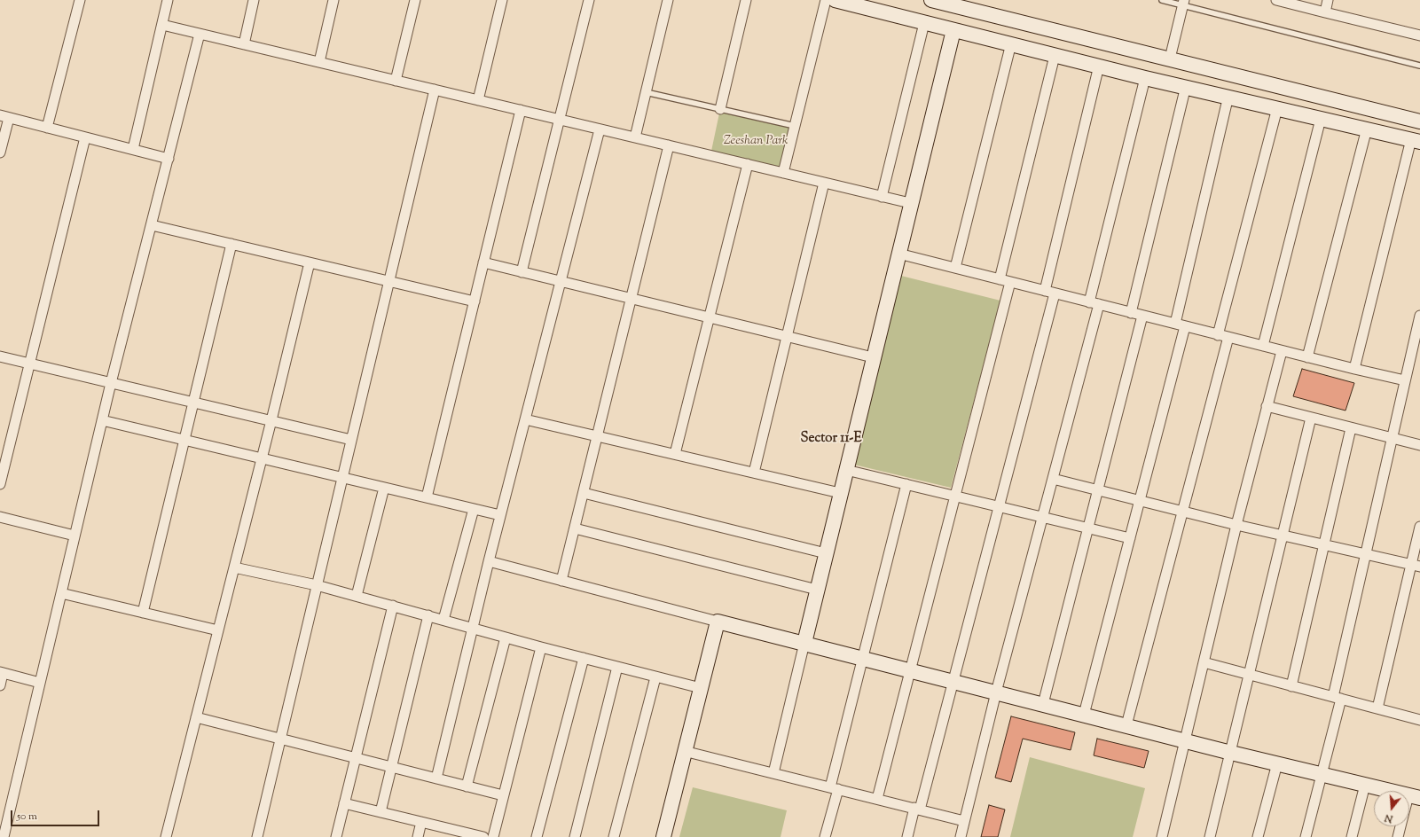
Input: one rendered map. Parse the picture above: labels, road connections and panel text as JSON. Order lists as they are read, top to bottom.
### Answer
{
  "districts": ["Sector 11-E"],
  "parks": ["Zeeshan Park"],
  "scale_bar": "50 m",
  "north": "bottom"
}
